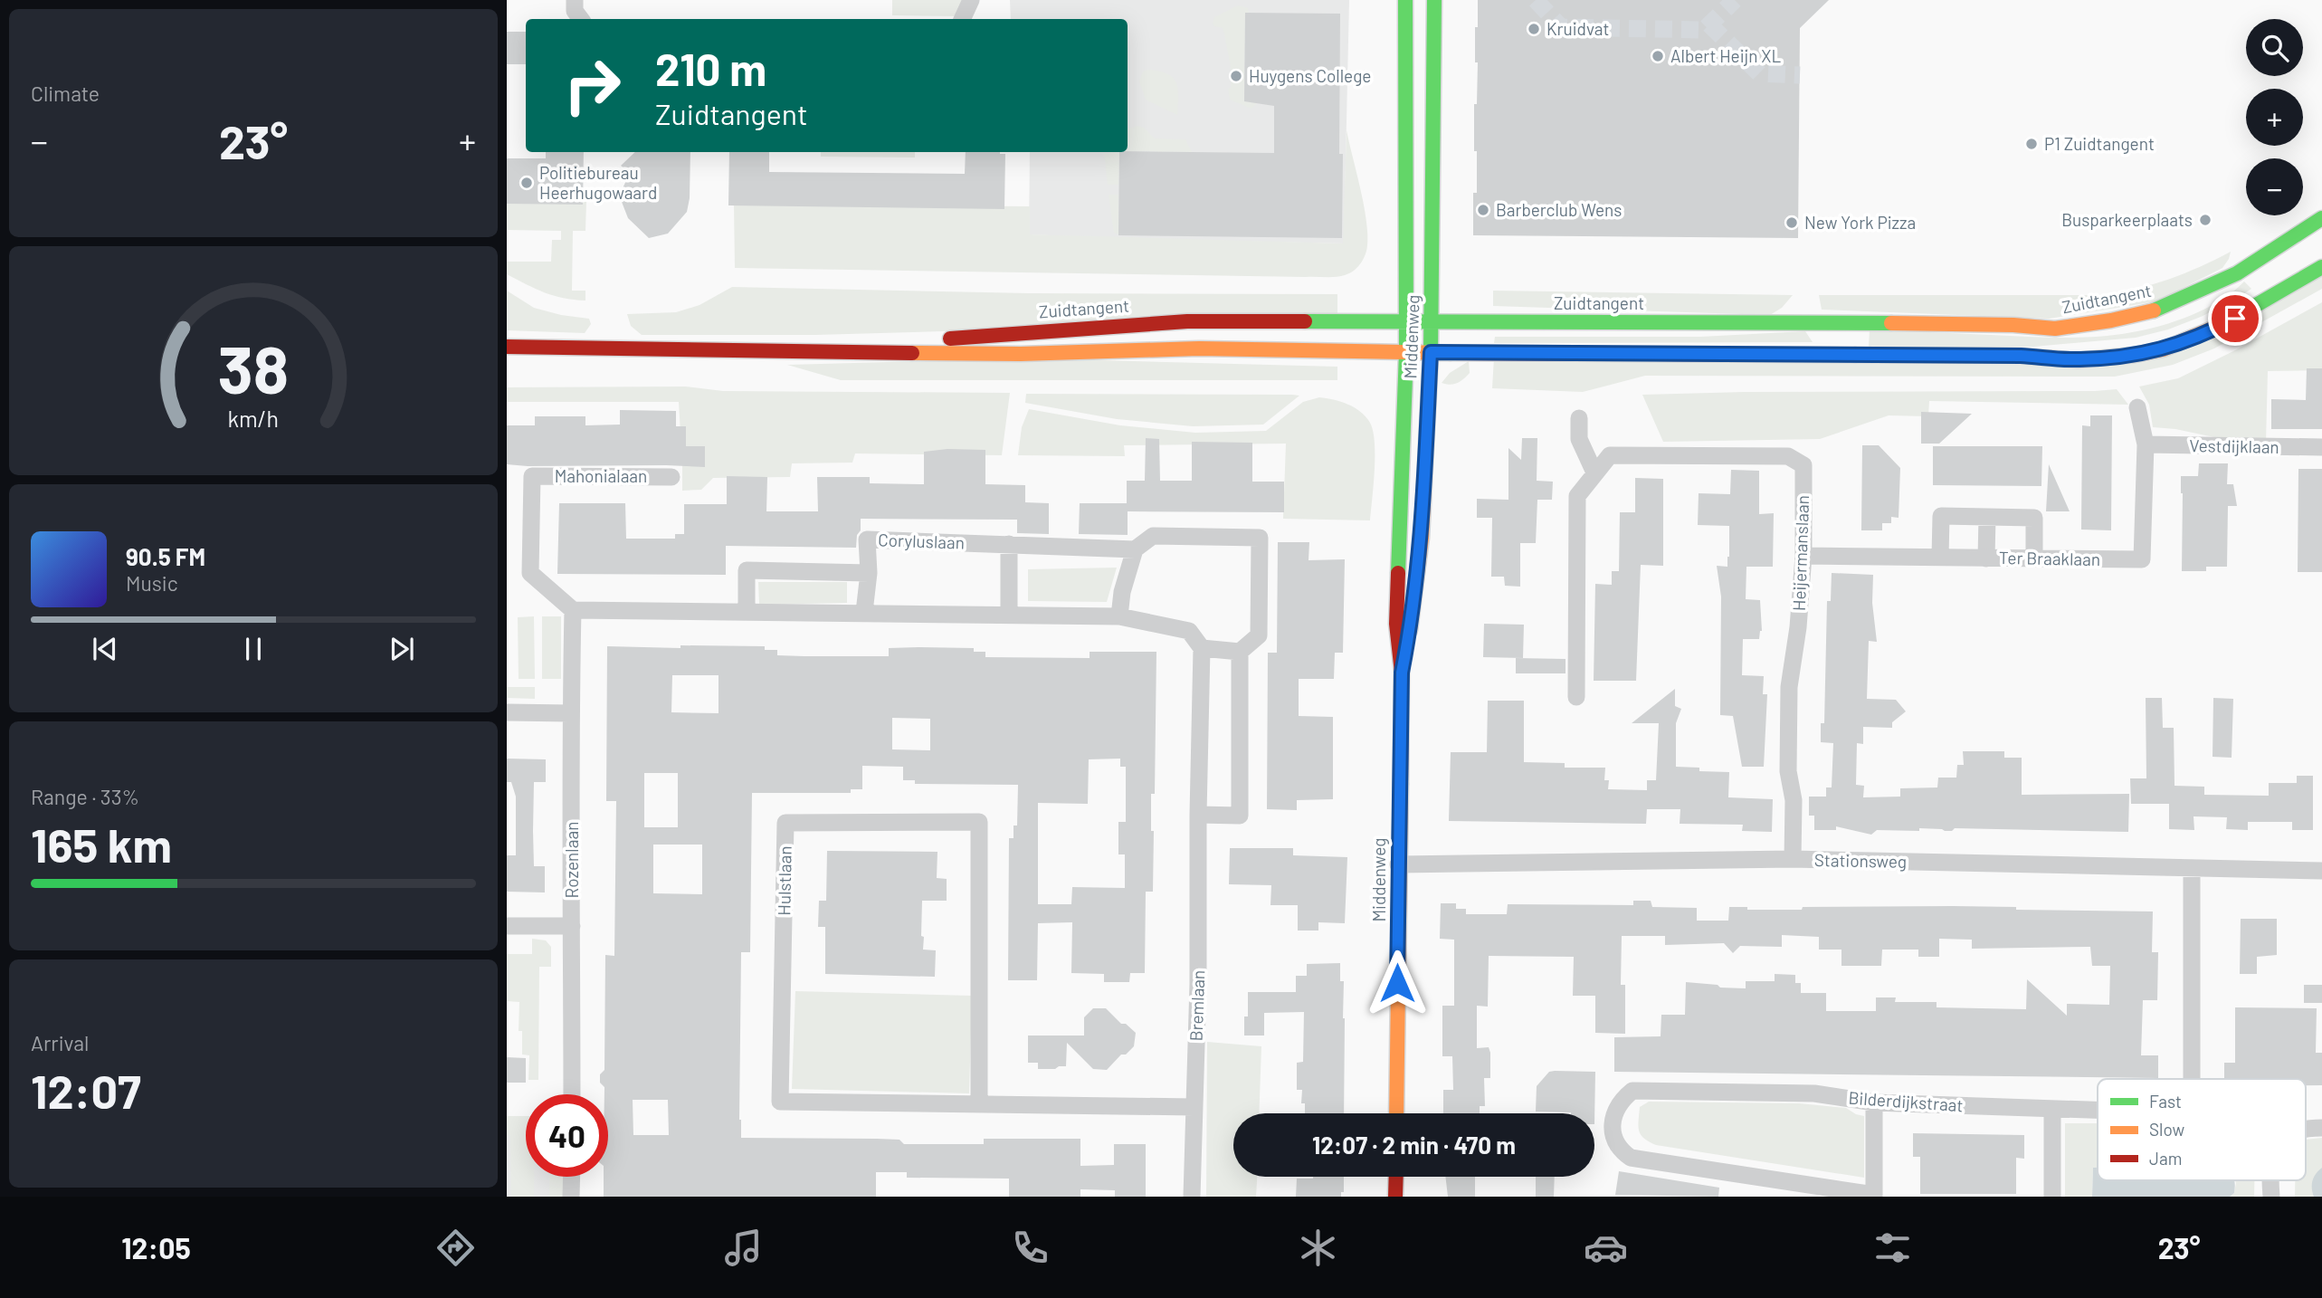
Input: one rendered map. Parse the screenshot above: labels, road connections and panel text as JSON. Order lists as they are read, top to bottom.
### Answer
{
  "streets": {
    "main road": ["Zuidtangent", "Middenweg"],
    "street": [
      "Vestdijklaan",
      "Mahonialaan",
      "Coryluslaan",
      "Heijermanslaan",
      "Ter Braaklaan",
      "Rozenlaan",
      "Stationsweg",
      "Hulstlaan",
      "Bremlaan",
      "Bilderdijkstraat"
    ]
  },
  "crossings": [
    ["Zuidtangent", "Middenweg"],
    ["Middenweg", "Stationsweg"],
    ["Vestdijklaan", "Ter Braaklaan"],
    ["Mahonialaan", "Rozenlaan"],
    ["Heijermanslaan", "Ter Braaklaan"],
    ["Heijermanslaan", "Stationsweg"],
    ["Hulstlaan", "Bremlaan"]
  ],
  "places": [
    "Kruidvat",
    "Albert Heijn XL",
    "Huygens College",
    "P1 Zuidtangent",
    "Politiebureau Heerhugowaard",
    "Barberclub Wens",
    "Busparkeerplaats",
    "New York Pizza"
  ],
  "legend": ["Fast", "Slow", "Jam"],
  "page": {
    "tile": [
      "Climate",
      ["Range · 33%", "165 km"],
      ["Arrival", "12:07"]
    ],
    "map_buttons": ["+", "−"],
    "turn": ["210 m", "Zuidtangent"],
    "heat": ["−", "23°", "+"],
    "song": ["90.5 FM", "Music"],
    "limit": "40",
    "trip": "12:07 · 2 min · 470 m",
    "tabs": ["12:05", "23°"],
    "gauge": ["38", "km/h"]
  }
}
